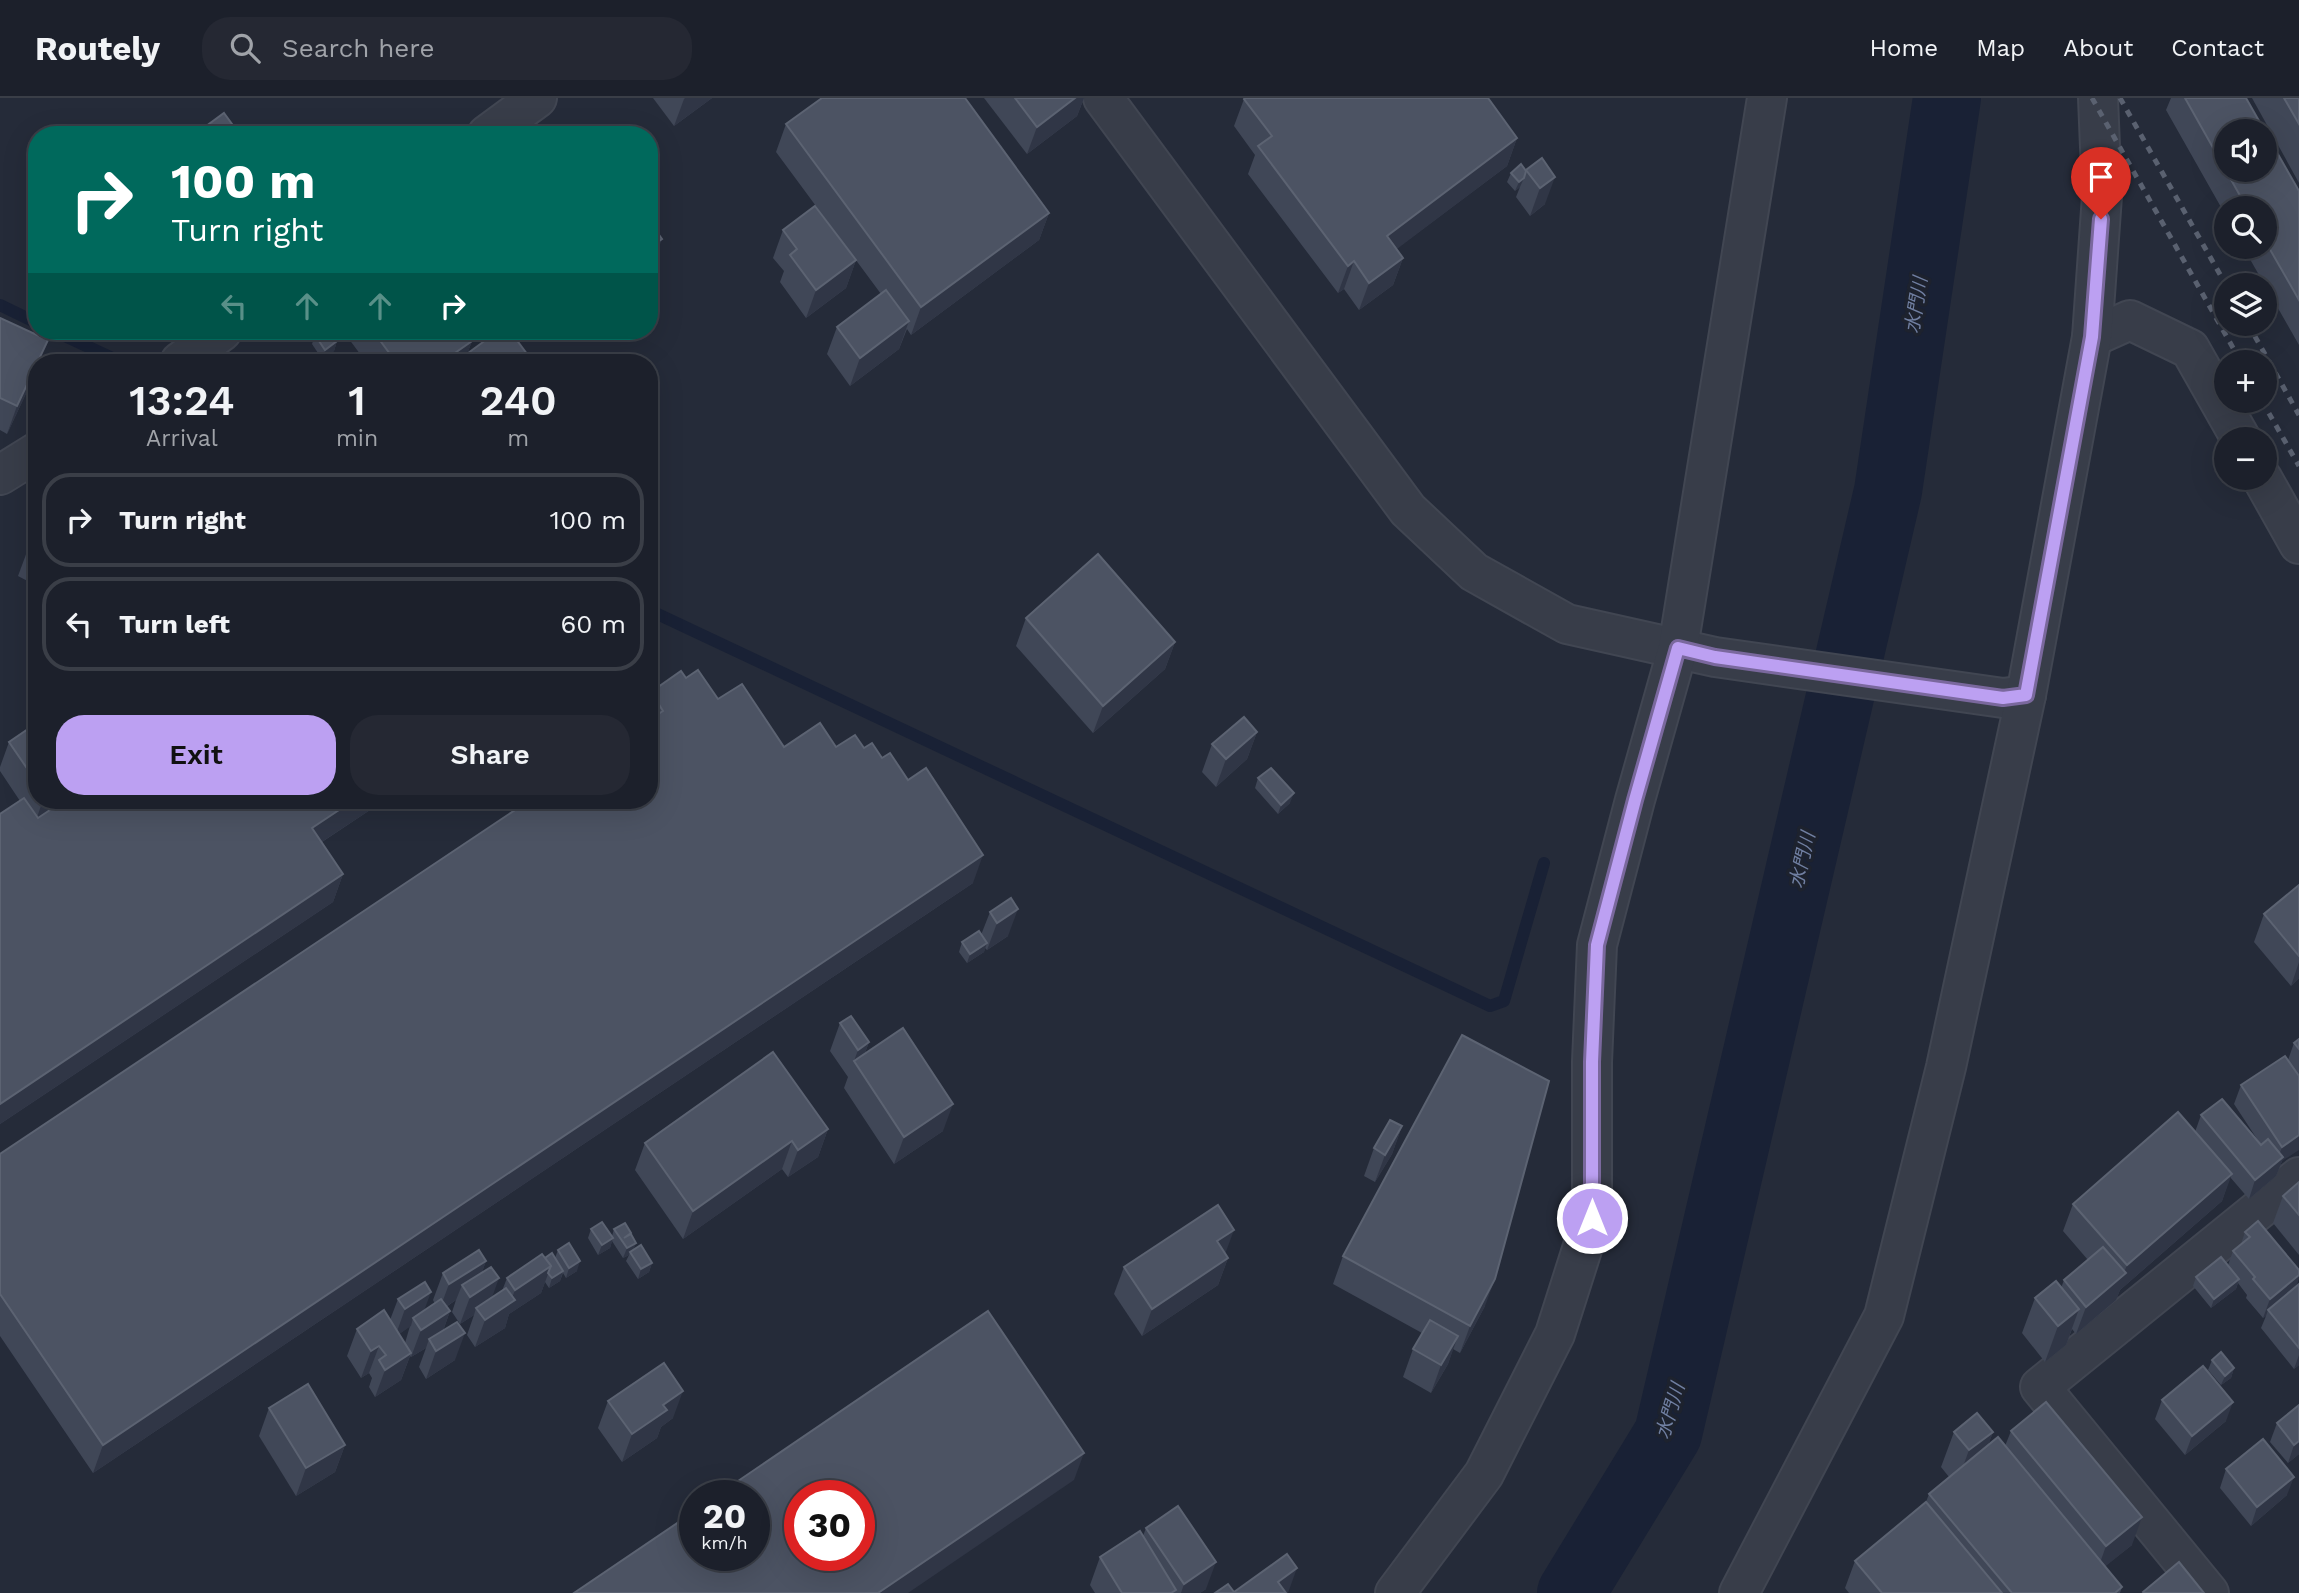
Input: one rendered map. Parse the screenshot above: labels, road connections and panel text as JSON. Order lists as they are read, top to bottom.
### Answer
{
  "water": ["水門川"],
  "page": {
    "header": "Routely",
    "search": "Search here",
    "nav": [
      "Home",
      "Map",
      "About",
      "Contact"
    ],
    "map_buttons": ["+", "−"],
    "turn": ["100 m", "Turn right"],
    "eta": [
      "13:24",
      "Arrival",
      "1",
      "min",
      "240",
      "m"
    ],
    "list": [
      {
        "name": "Turn right",
        "value": "100 m"
      },
      {
        "name": "Turn left",
        "value": "60 m"
      }
    ],
    "buttons": ["Exit", "Share"],
    "speed": "20 km/h",
    "limit": "30"
  }
}
